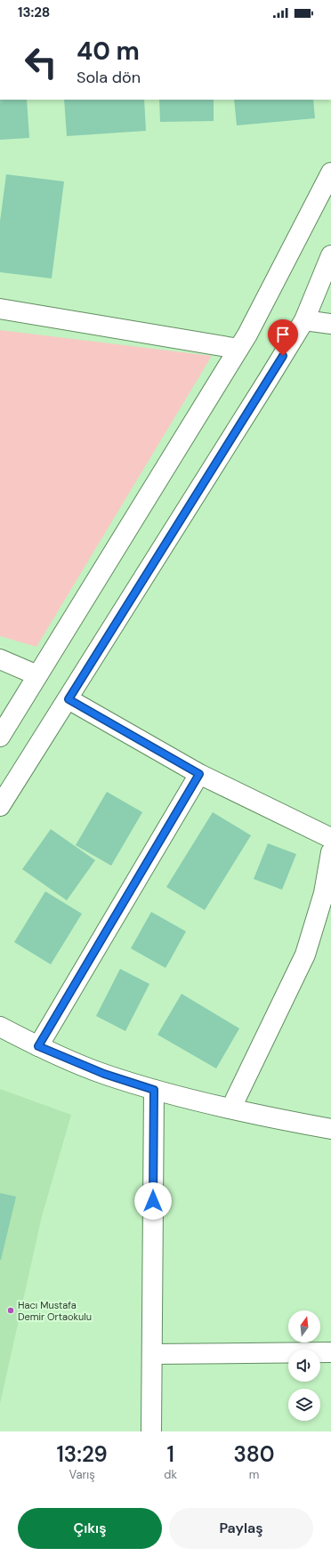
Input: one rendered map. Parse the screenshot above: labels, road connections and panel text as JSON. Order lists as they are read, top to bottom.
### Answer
{
  "places": ["Hacı Mustafa Demir Ortaokulu"],
  "north": "top",
  "page": {
    "status": "13:28",
    "turn": ["40 m", "Sola dön"],
    "eta": [
      "13:29",
      "Varış",
      "1",
      "dk",
      "380",
      "m"
    ],
    "buttons": ["Çıkış", "Paylaş"]
  }
}
